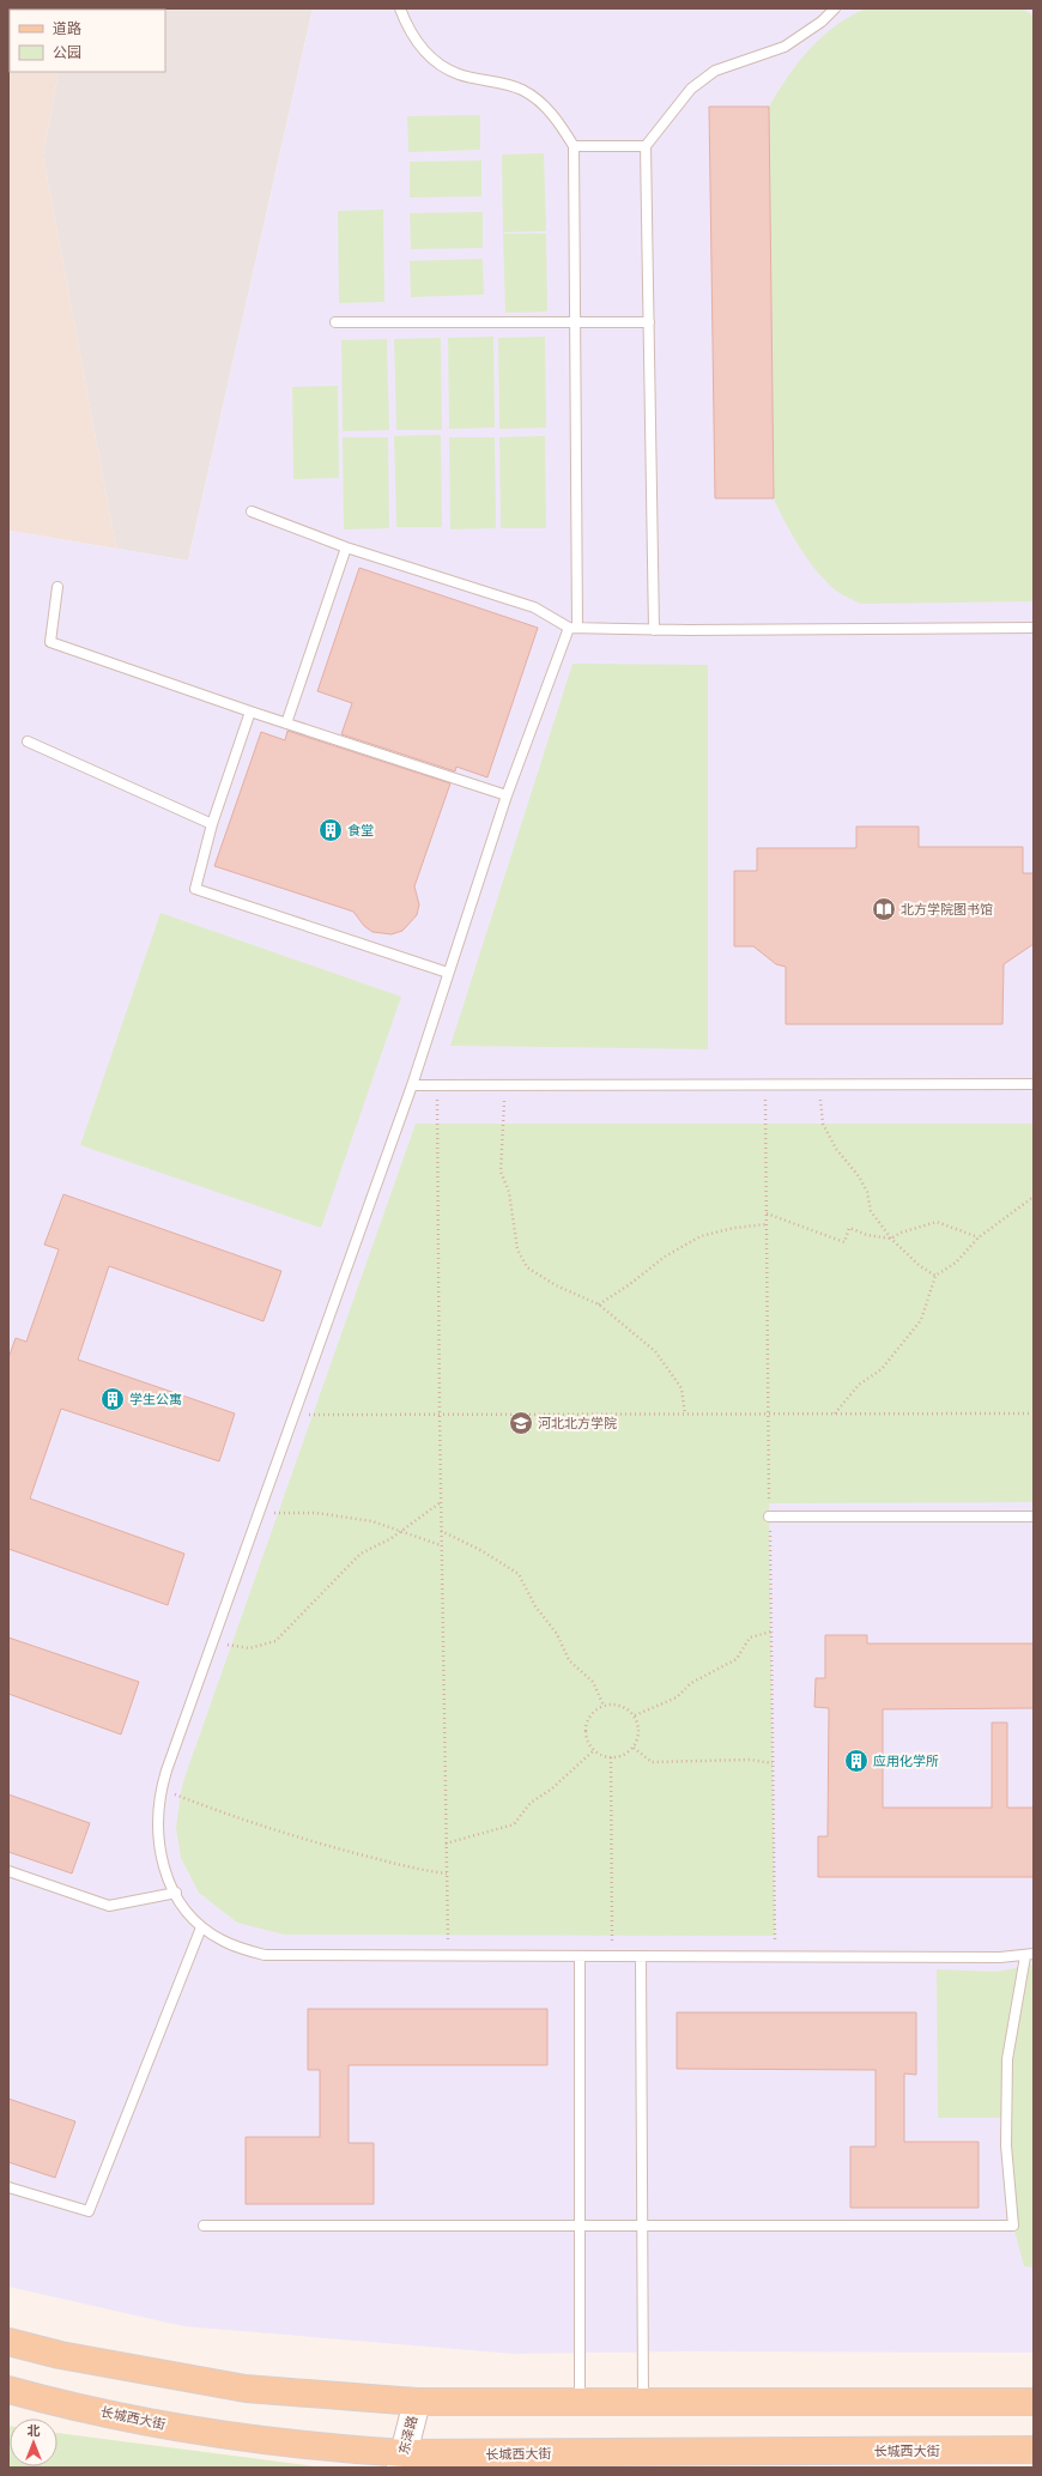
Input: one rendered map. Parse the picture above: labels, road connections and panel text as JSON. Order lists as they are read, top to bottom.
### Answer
{
  "streets": {
    "main road": ["长城西大街", "东泽路"]
  },
  "crossings": [
    ["长城西大街", "东泽路"]
  ],
  "places": {
    "building": ["食堂", "学生公寓", "应用化学所"],
    "library": ["北方学院图书馆"],
    "school or university": ["河北北方学院"]
  },
  "legend": ["道路", "公园"],
  "north": "top"
}
